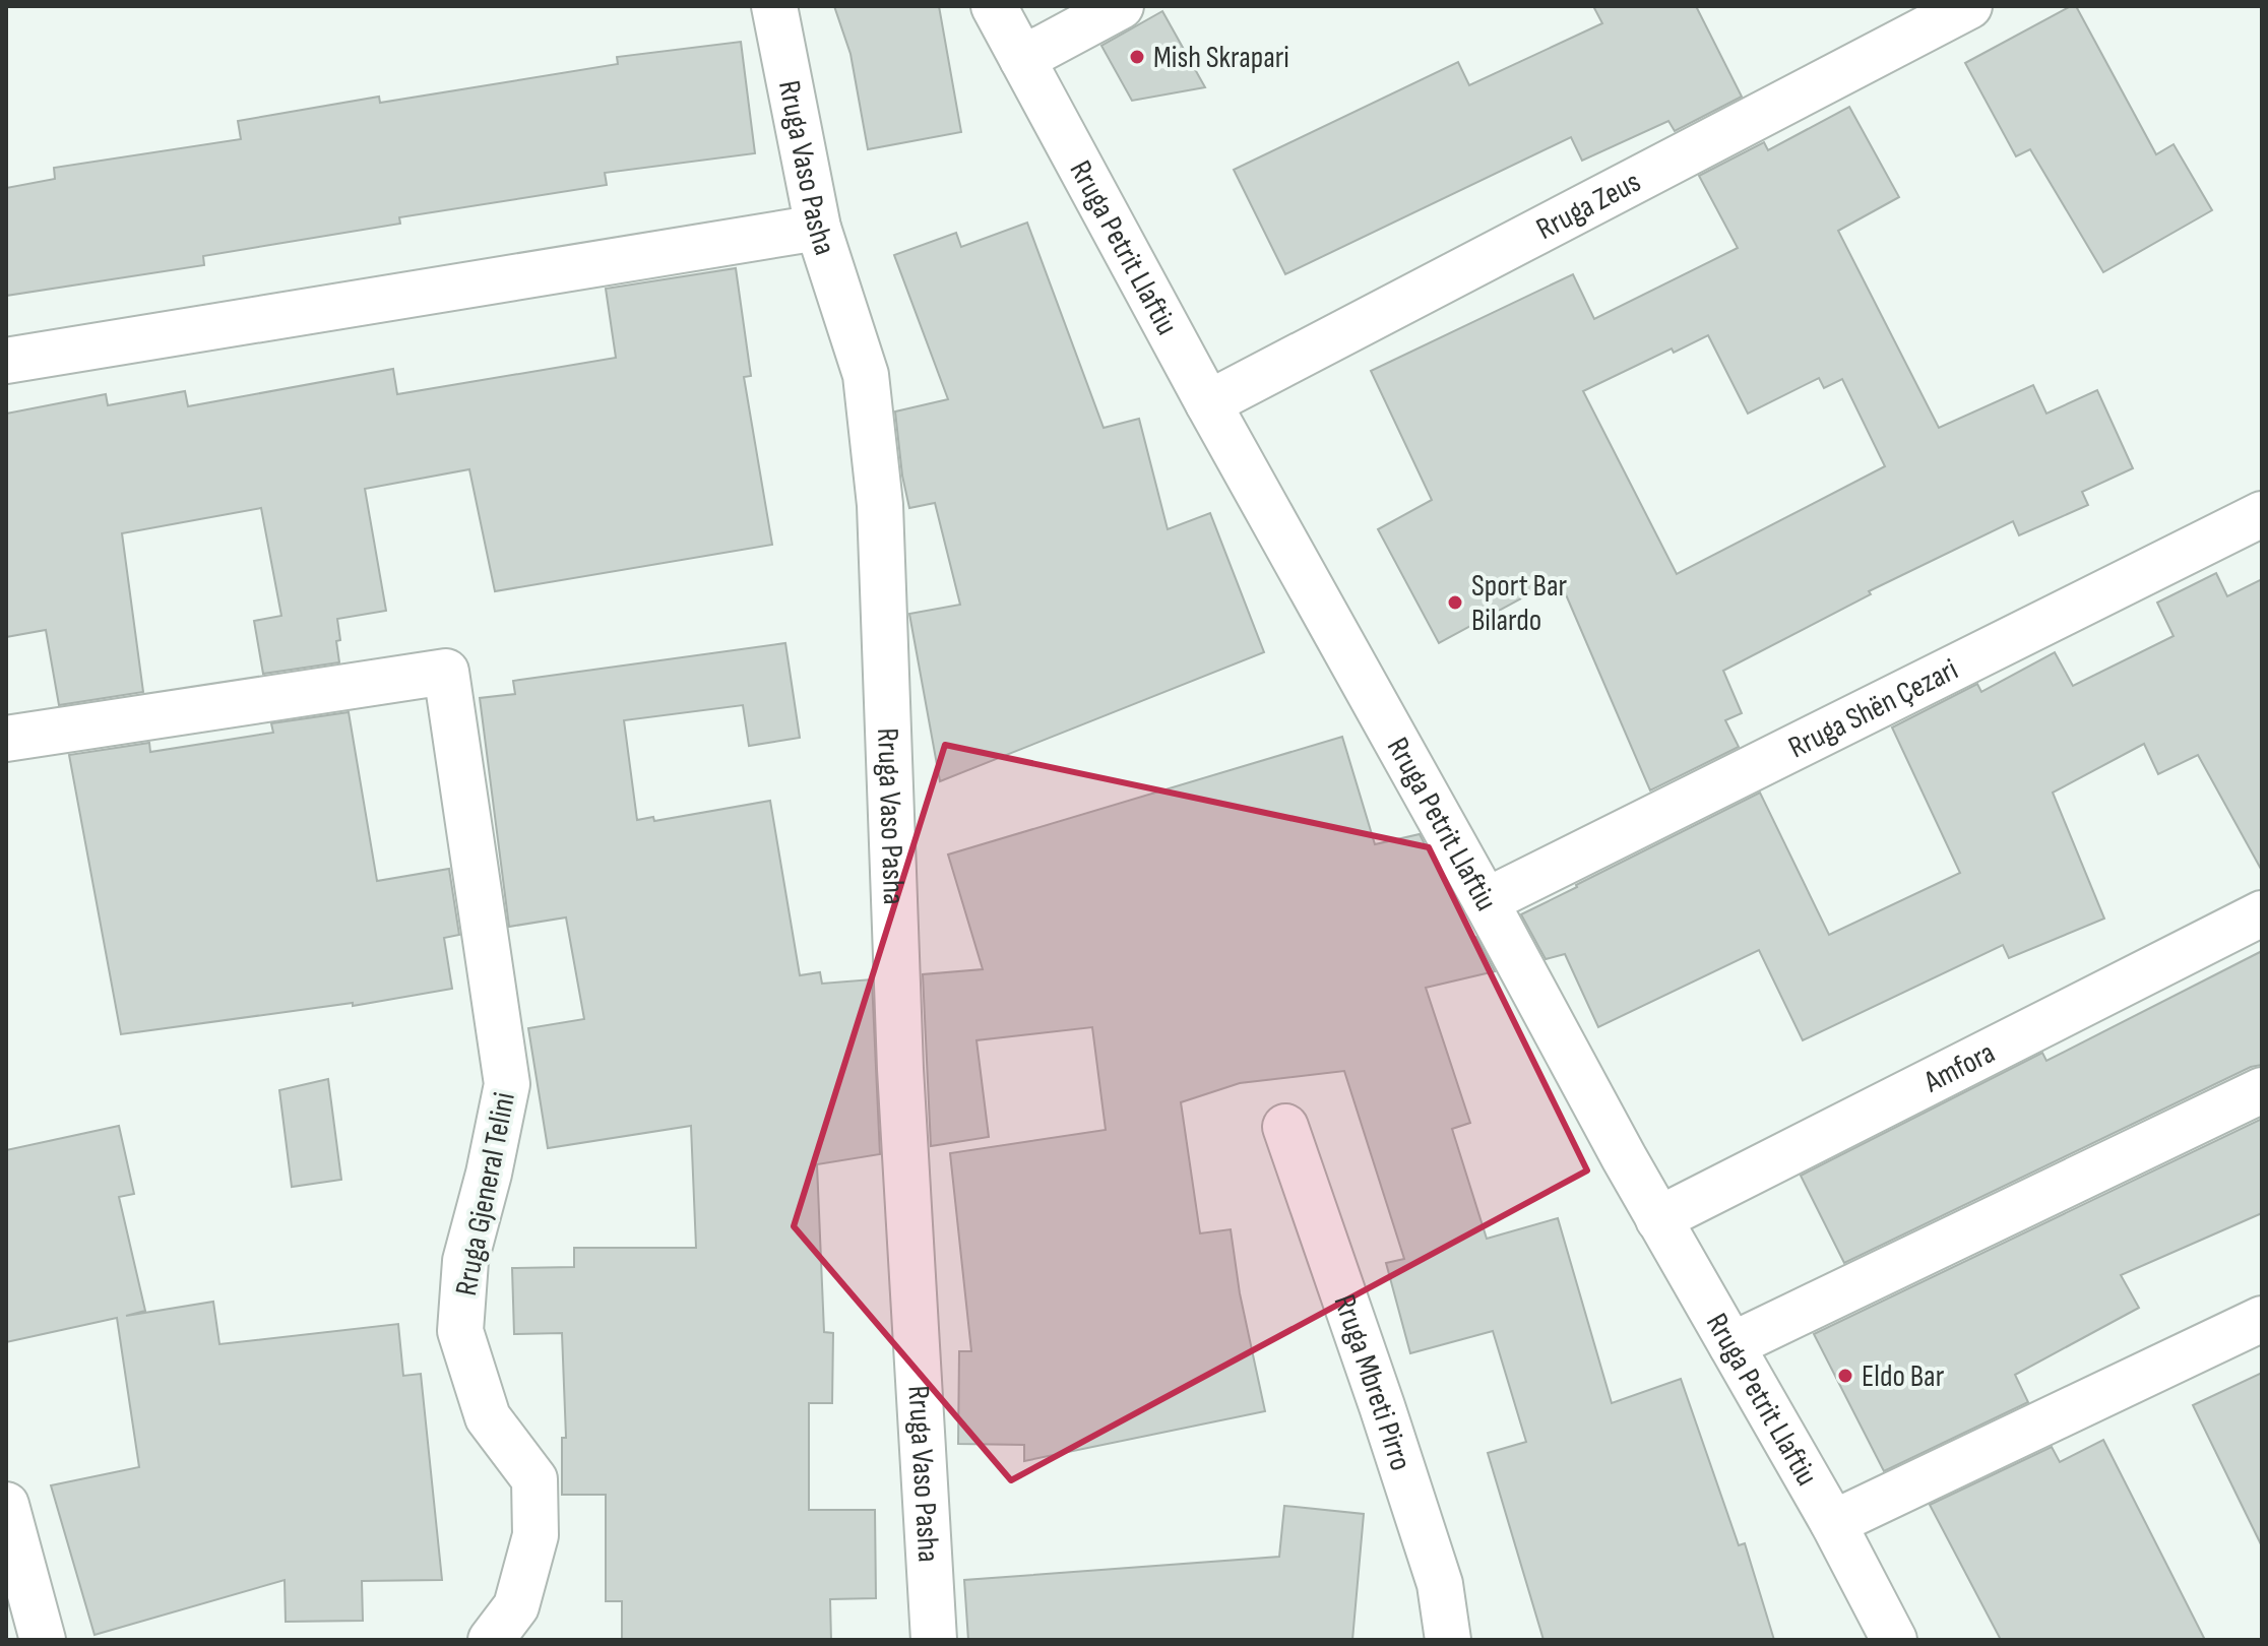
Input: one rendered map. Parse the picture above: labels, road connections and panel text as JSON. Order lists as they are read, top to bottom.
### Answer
{
  "streets": {
    "street": [
      "Rruga Vaso Pasha",
      "Rruga Zeus",
      "Rruga Petrit Llaftiu",
      "Rruga Shën Çezari",
      "Amfora",
      "Rruga Gjeneral Telini",
      "Rruga Mbreti Pirro"
    ]
  },
  "crossings": [
    ["Rruga Zeus", "Rruga Petrit Llaftiu"],
    ["Rruga Petrit Llaftiu", "Rruga Shën Çezari"],
    ["Rruga Petrit Llaftiu", "Amfora"]
  ],
  "places": ["Mish Skrapari", "Sport Bar Bilardo", "Eldo Bar"]
}
